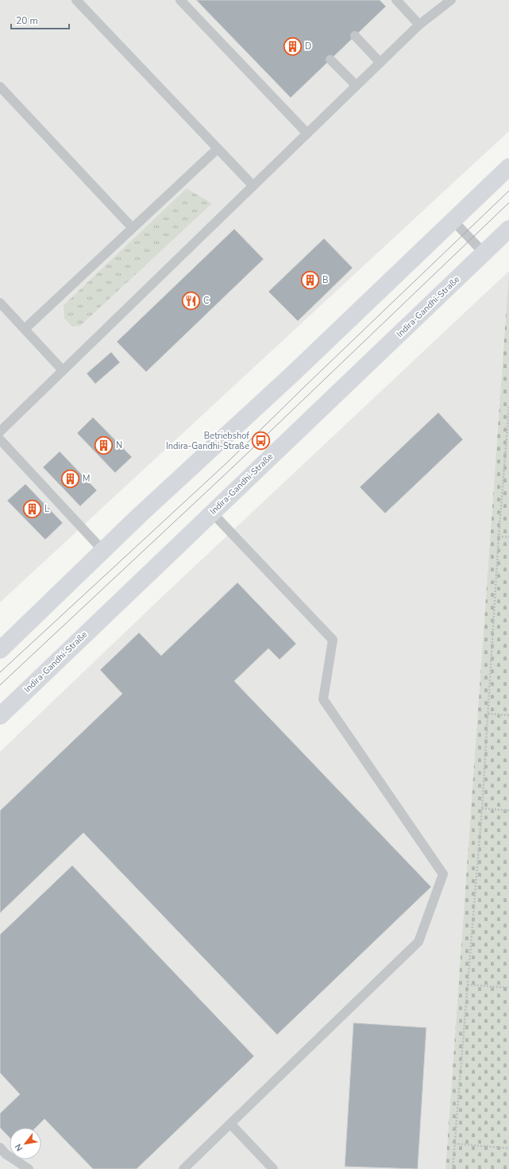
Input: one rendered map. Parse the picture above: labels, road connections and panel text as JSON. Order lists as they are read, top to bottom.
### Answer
{
  "streets": {
    "main road": ["Indira-Gandhi-Straße"]
  },
  "places": {
    "building": [
      "D",
      "B",
      "N",
      "M",
      "L"
    ],
    "restaurant": ["C"],
    "bus stop": ["Betriebshof Indira-Gandhi-Straße"]
  },
  "scale_bar": "20 m",
  "north": "bottom left"
}
